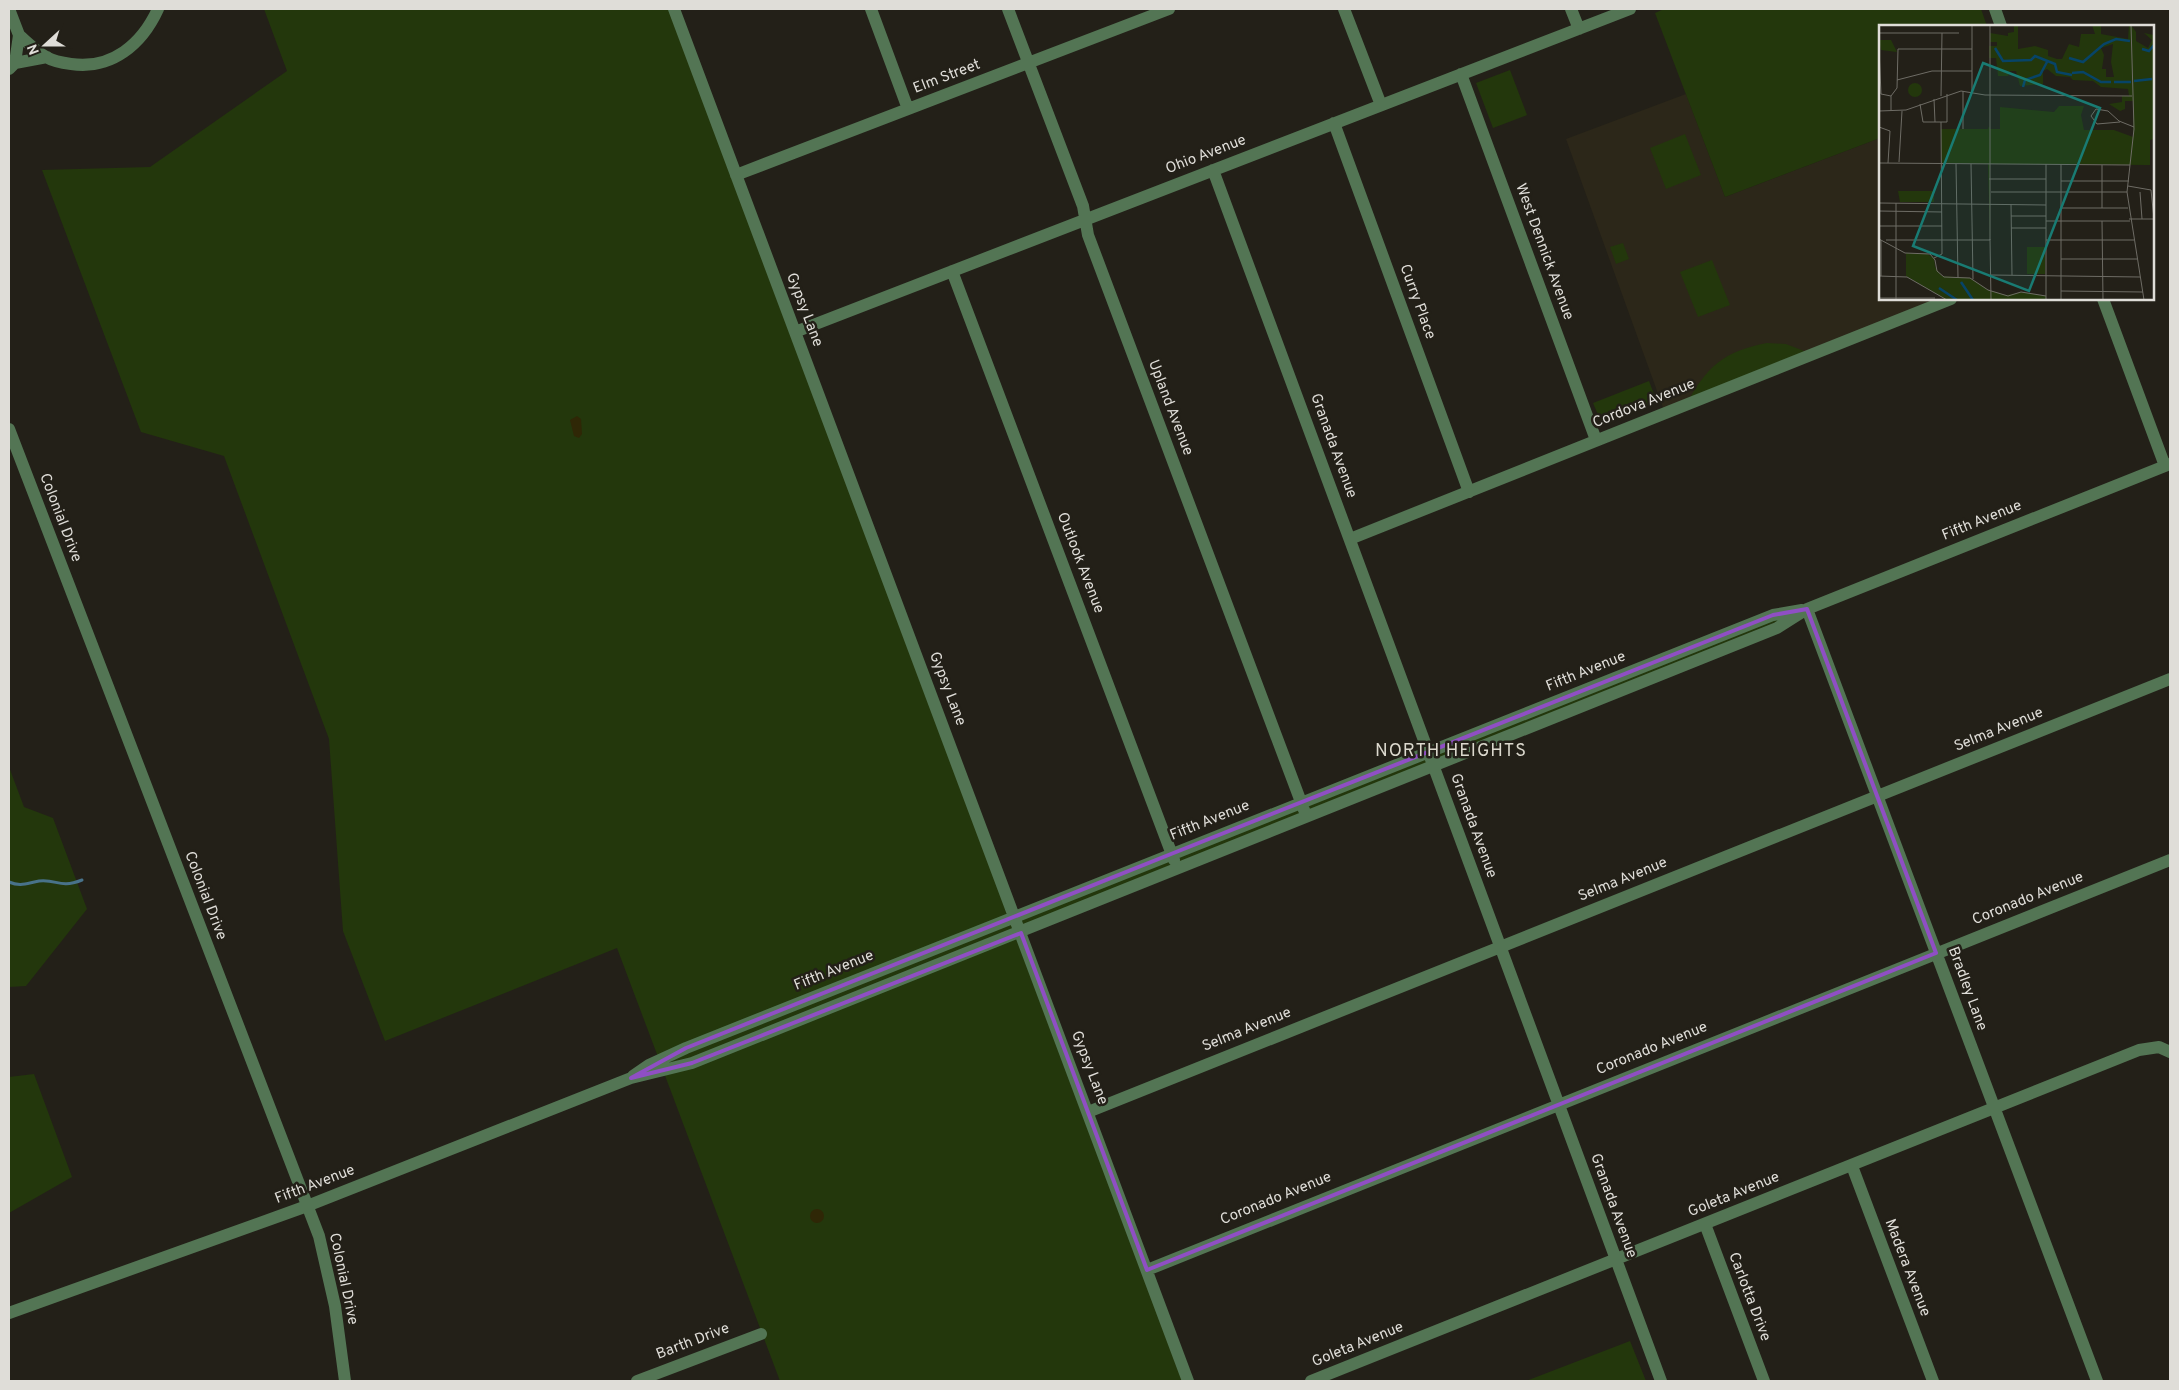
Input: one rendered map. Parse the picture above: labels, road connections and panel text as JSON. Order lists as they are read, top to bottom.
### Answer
{
  "streets": {
    "street": [
      "Elm Street",
      "Ohio Avenue",
      "West Dennick Avenue",
      "Curry Place",
      "Gypsy Lane",
      "Cordova Avenue",
      "Upland Avenue",
      "Granada Avenue",
      "Colonial Drive",
      "Fifth Avenue",
      "Outlook Avenue",
      "Selma Avenue",
      "Coronado Avenue",
      "Bradley Lane",
      "Goleta Avenue",
      "Madera Avenue",
      "Carlotta Drive",
      "Barth Drive"
    ]
  },
  "crossings": [
    ["Elm Street", "Gypsy Lane"],
    ["Elm Street", "Upland Avenue"],
    ["Ohio Avenue", "West Dennick Avenue"],
    ["Ohio Avenue", "Curry Place"],
    ["Ohio Avenue", "Gypsy Lane"],
    ["Ohio Avenue", "Upland Avenue"],
    ["Ohio Avenue", "Granada Avenue"],
    ["Ohio Avenue", "Outlook Avenue"],
    ["West Dennick Avenue", "Cordova Avenue"],
    ["Curry Place", "Cordova Avenue"],
    ["Gypsy Lane", "Fifth Avenue"],
    ["Gypsy Lane", "Selma Avenue"],
    ["Gypsy Lane", "Coronado Avenue"],
    ["Cordova Avenue", "Granada Avenue"],
    ["Upland Avenue", "Fifth Avenue"],
    ["Granada Avenue", "Fifth Avenue"],
    ["Granada Avenue", "Selma Avenue"],
    ["Granada Avenue", "Coronado Avenue"],
    ["Granada Avenue", "Goleta Avenue"],
    ["Colonial Drive", "Fifth Avenue"],
    ["Fifth Avenue", "Outlook Avenue"],
    ["Fifth Avenue", "Bradley Lane"],
    ["Selma Avenue", "Bradley Lane"],
    ["Coronado Avenue", "Bradley Lane"],
    ["Bradley Lane", "Goleta Avenue"],
    ["Goleta Avenue", "Madera Avenue"],
    ["Goleta Avenue", "Carlotta Drive"]
  ],
  "districts": ["NORTH HEIGHTS"],
  "north": "left"
}
